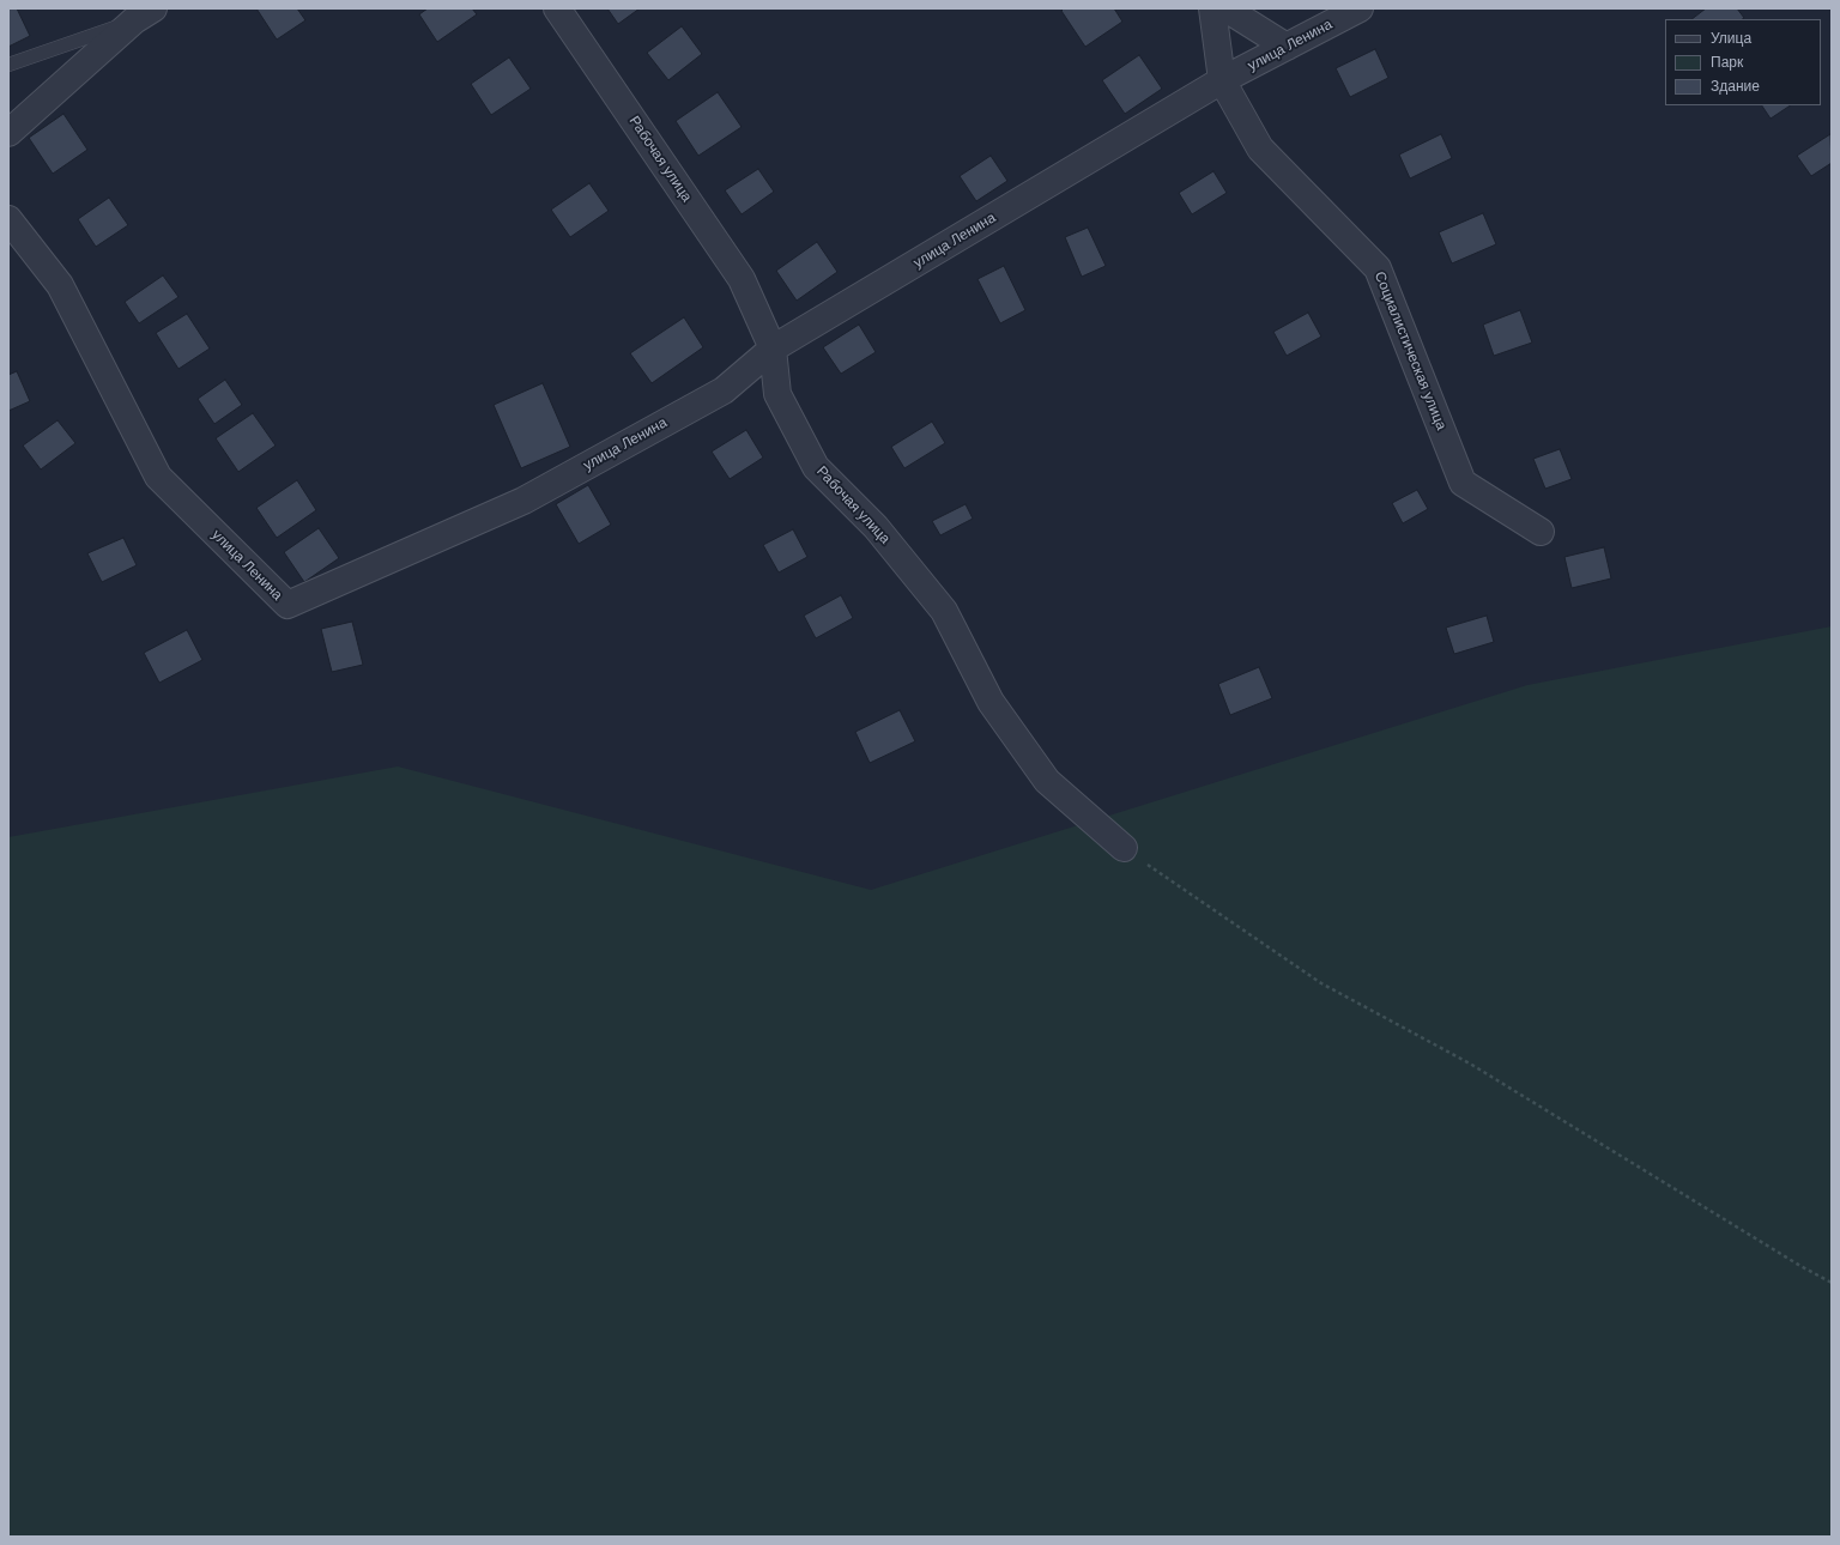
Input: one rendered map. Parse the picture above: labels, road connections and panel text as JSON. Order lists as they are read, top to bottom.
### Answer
{
  "streets": {
    "street": ["улица Ленина", "Рабочая улица", "Социалистическая улица"]
  },
  "crossings": [
    ["улица Ленина", "Рабочая улица"],
    ["улица Ленина", "Социалистическая улица"]
  ],
  "legend": ["Улица", "Парк", "Здание"]
}
